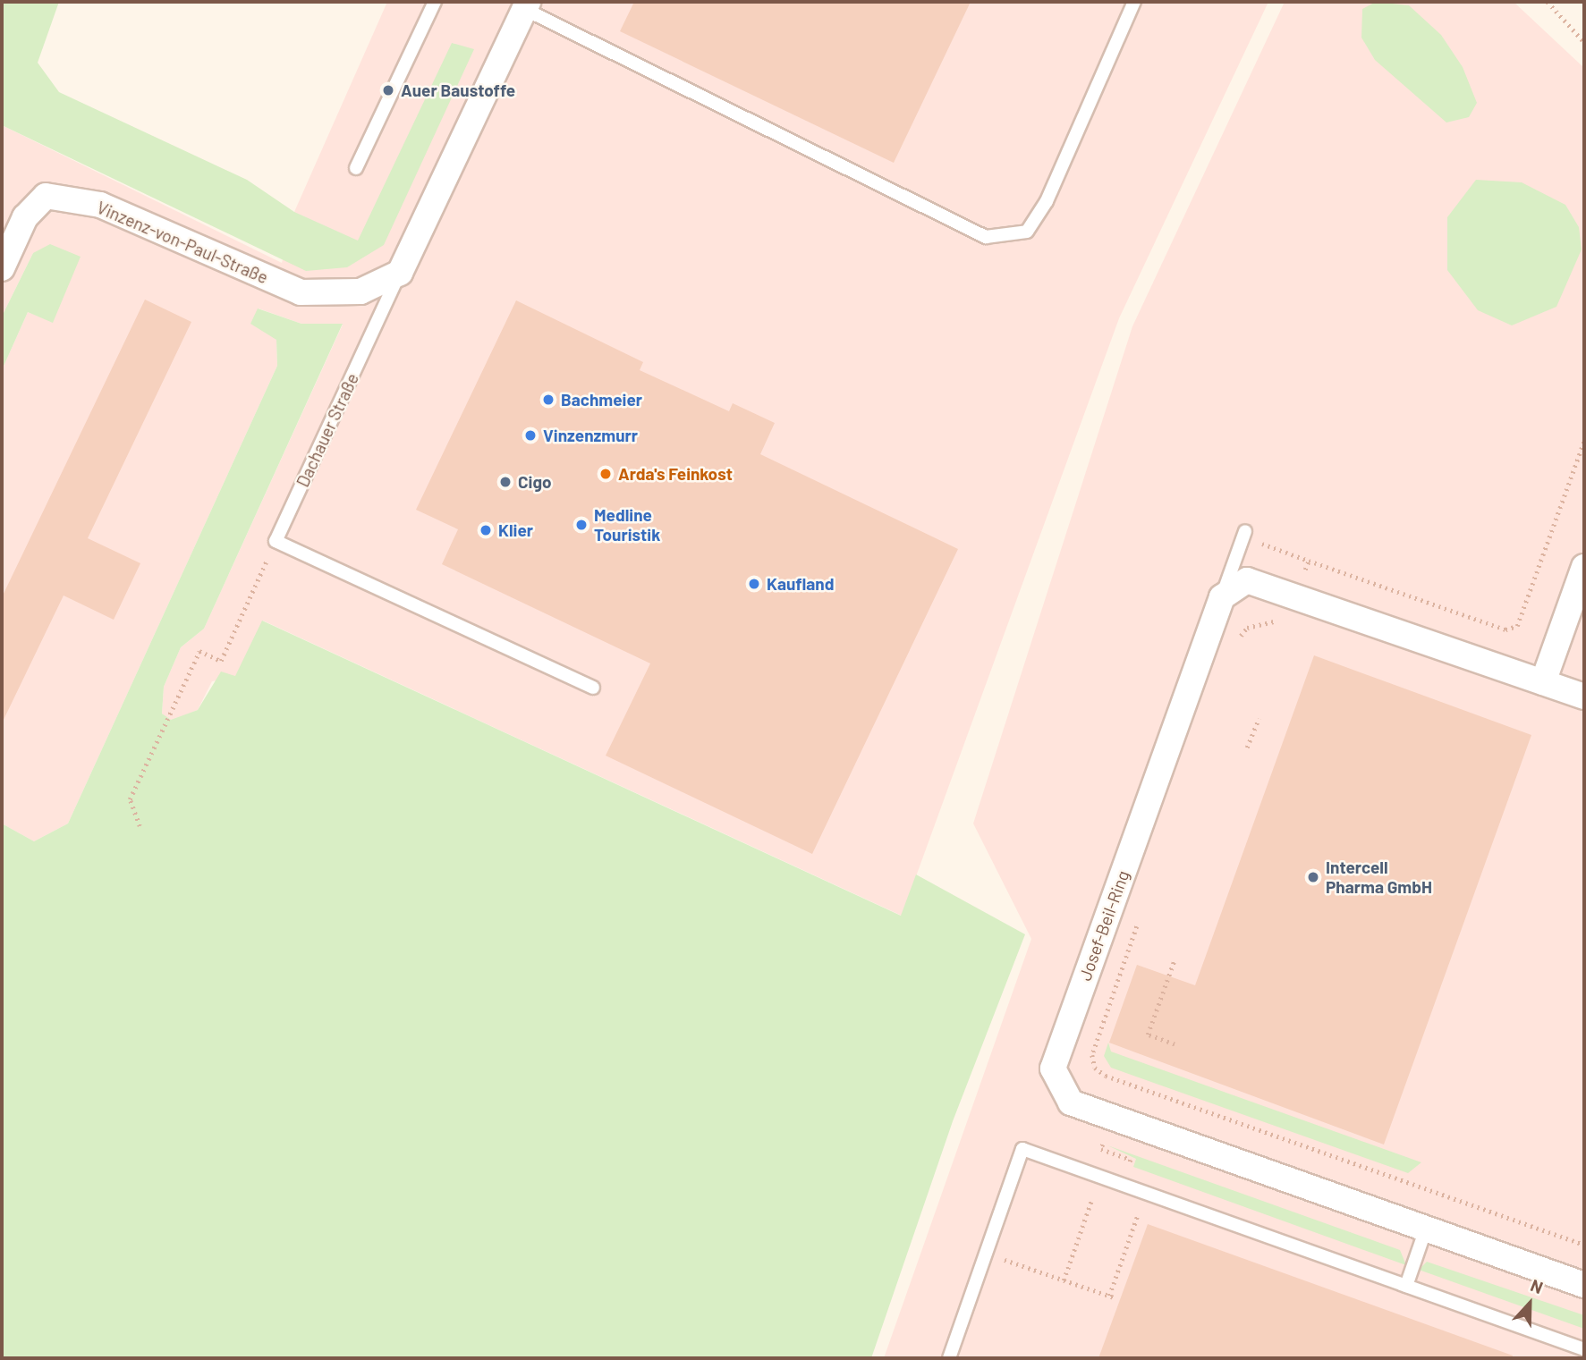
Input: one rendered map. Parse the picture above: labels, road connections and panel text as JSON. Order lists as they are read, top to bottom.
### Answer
{
  "streets": {
    "street": ["Vinzenz-von-Paul-Straße", "Dachauer Straße", "Josef-Beil-Ring"]
  },
  "crossings": [
    ["Vinzenz-von-Paul-Straße", "Dachauer Straße"]
  ],
  "places": [
    "Auer Baustoffe",
    "Bachmeier",
    "Vinzenzmurr",
    "Arda's Feinkost",
    "Cigo",
    "Medline Touristik",
    "Klier",
    "Kaufland",
    "Intercell Pharma GmbH"
  ],
  "north": "top"
}
